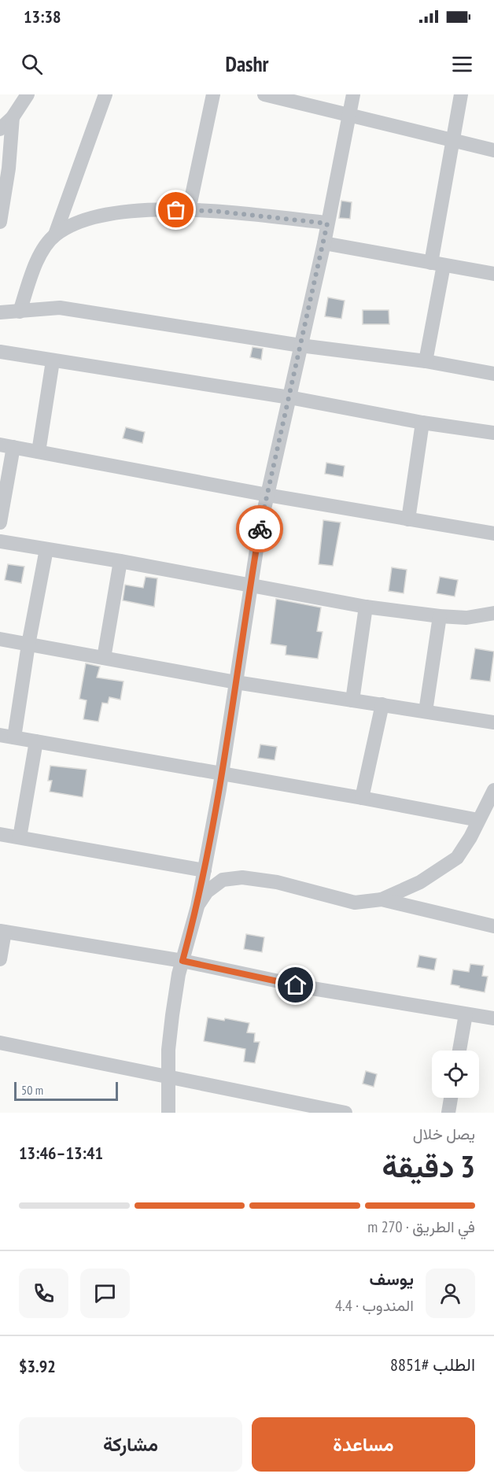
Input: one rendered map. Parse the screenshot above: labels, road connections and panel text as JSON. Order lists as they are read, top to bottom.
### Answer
{
  "scale_bar": "50 m",
  "page": {
    "status": "13:38",
    "header": "Dashr",
    "scale": "50 m",
    "heading": ["3 دقيقة", "يصل خلال", "13:41–13:46"],
    "panel": [
      "يوسف",
      "المندوب · 4.4",
      "الطلب #8851",
      "$3.92"
    ],
    "bar": "في الطريق · 270 m",
    "buttons": ["مساعدة", "مشاركة"]
  }
}
